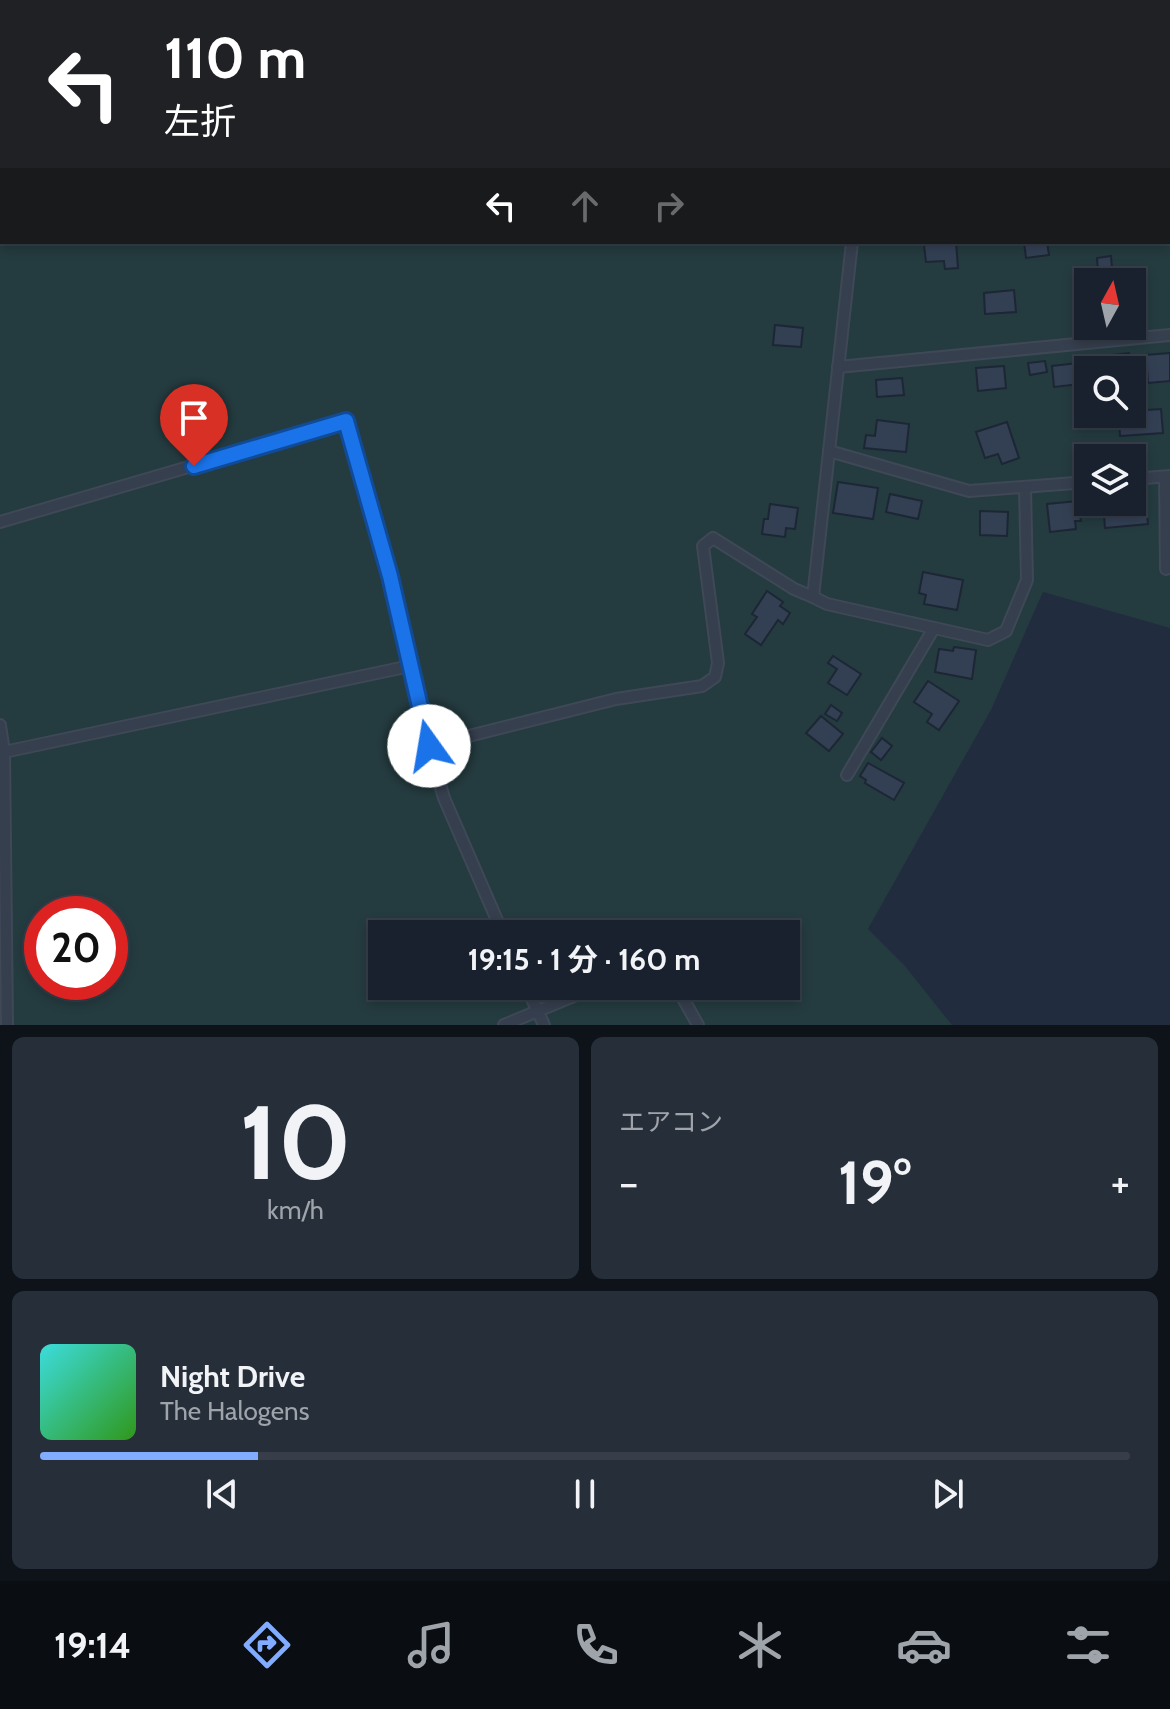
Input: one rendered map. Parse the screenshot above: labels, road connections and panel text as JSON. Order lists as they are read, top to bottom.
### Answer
{
  "north": "top",
  "page": {
    "turn": ["110 m", "左折"],
    "limit": "20",
    "trip": "19:15 · 1 分 · 160 m",
    "tile": [
      ["10", "km/h"],
      "エアコン"
    ],
    "heat": ["−", "19°", "+"],
    "song": ["Night Drive", "The Halogens"],
    "tabs": "19:14"
  }
}
